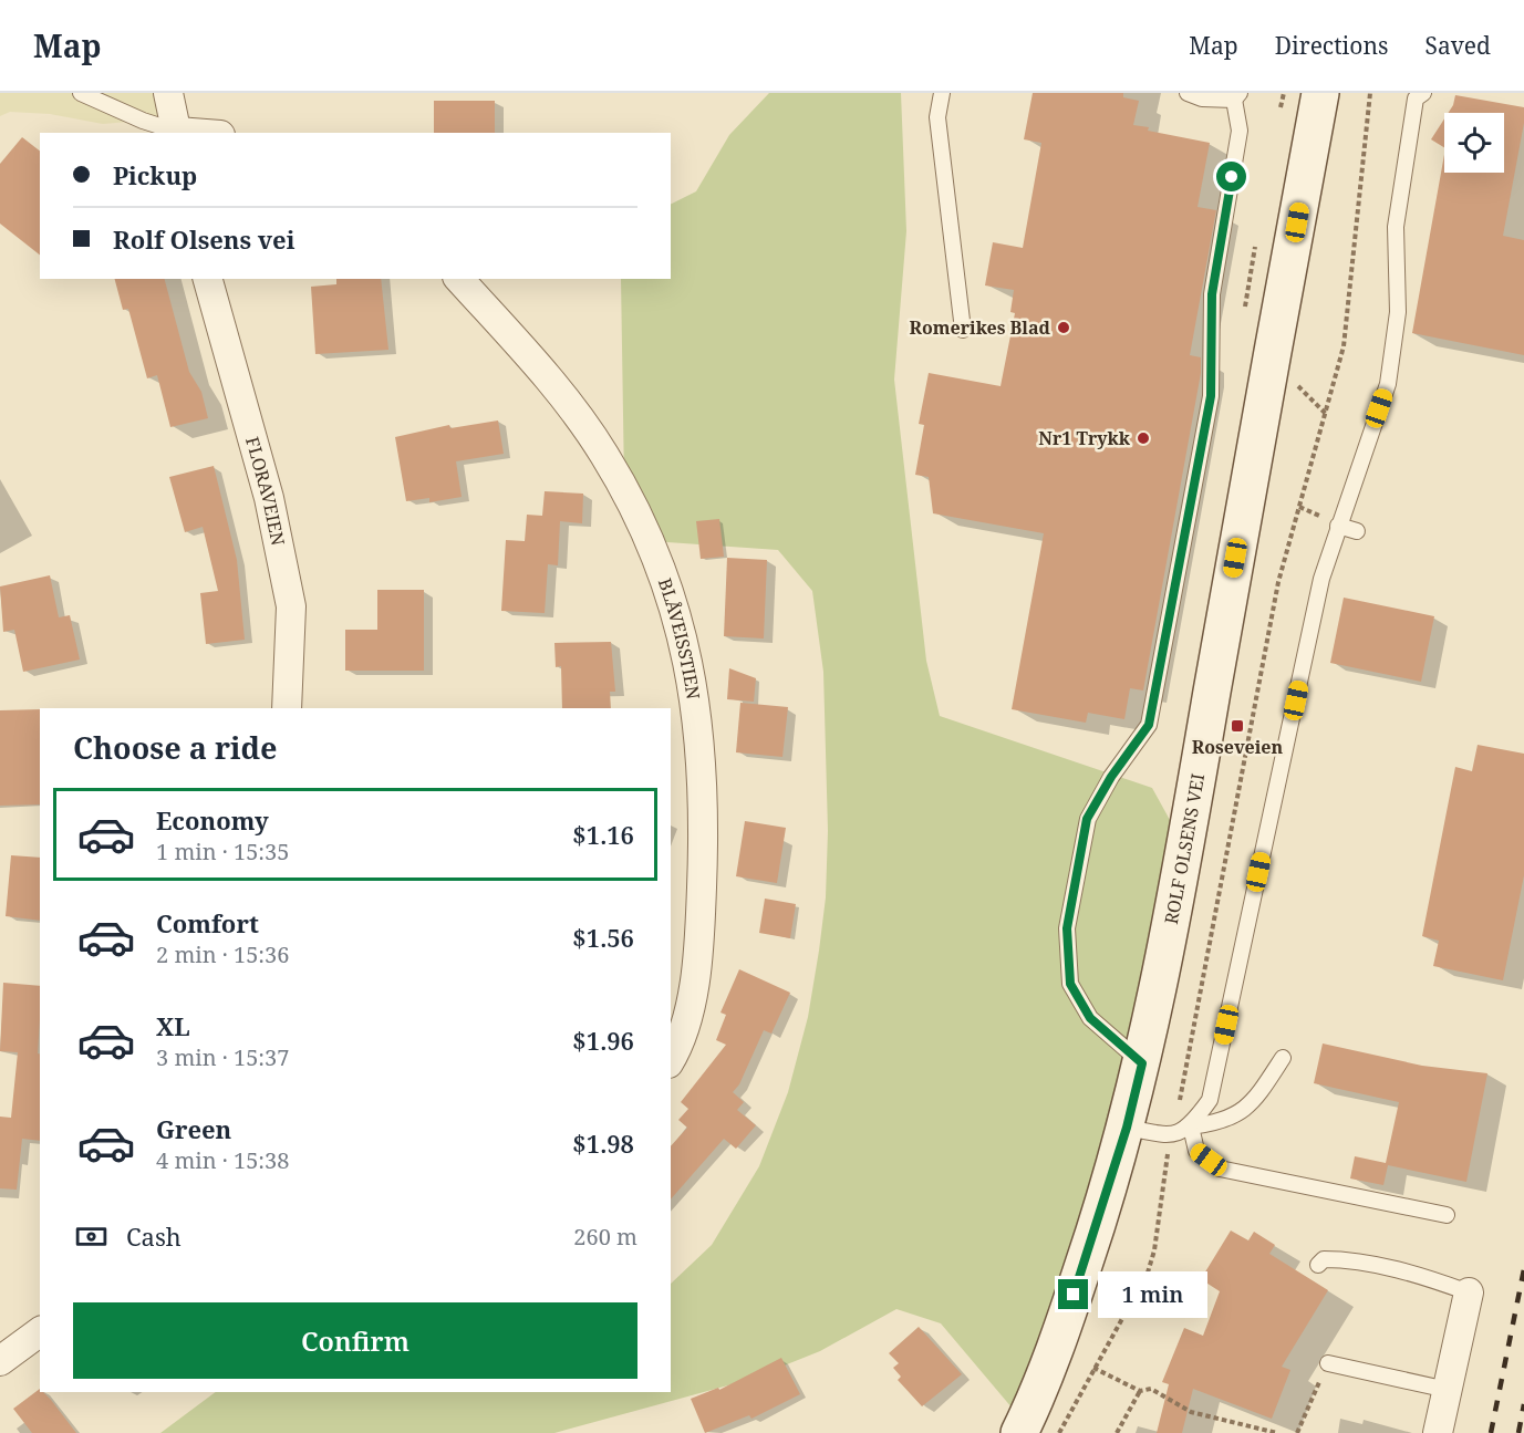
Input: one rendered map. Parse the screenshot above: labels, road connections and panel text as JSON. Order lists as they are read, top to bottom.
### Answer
{
  "streets": {
    "main road": ["ROLF OLSENS VEI"],
    "street": ["FLORAVEIEN", "BLÅVEISSTIEN"]
  },
  "places": {
    "other": ["Romerikes Blad", "Nr1 Trykk"],
    "transit": ["Roseveien"]
  },
  "page": {
    "header": "Map",
    "nav": ["Map", "Directions", "Saved"],
    "banner": ["Pickup", "Rolf Olsens vei"],
    "heading": "Choose a ride",
    "list": [
      {
        "name": "Economy",
        "note": "1 min · 15:35",
        "value": "$1.16"
      },
      {
        "name": "Comfort",
        "note": "2 min · 15:36",
        "value": "$1.56"
      },
      {
        "name": "XL",
        "note": "3 min · 15:37",
        "value": "$1.96"
      },
      {
        "name": "Green",
        "note": "4 min · 15:38",
        "value": "$1.98"
      }
    ],
    "pay": ["Cash", "260 m"],
    "bubble": "1 min",
    "buttons": "Confirm"
  }
}
